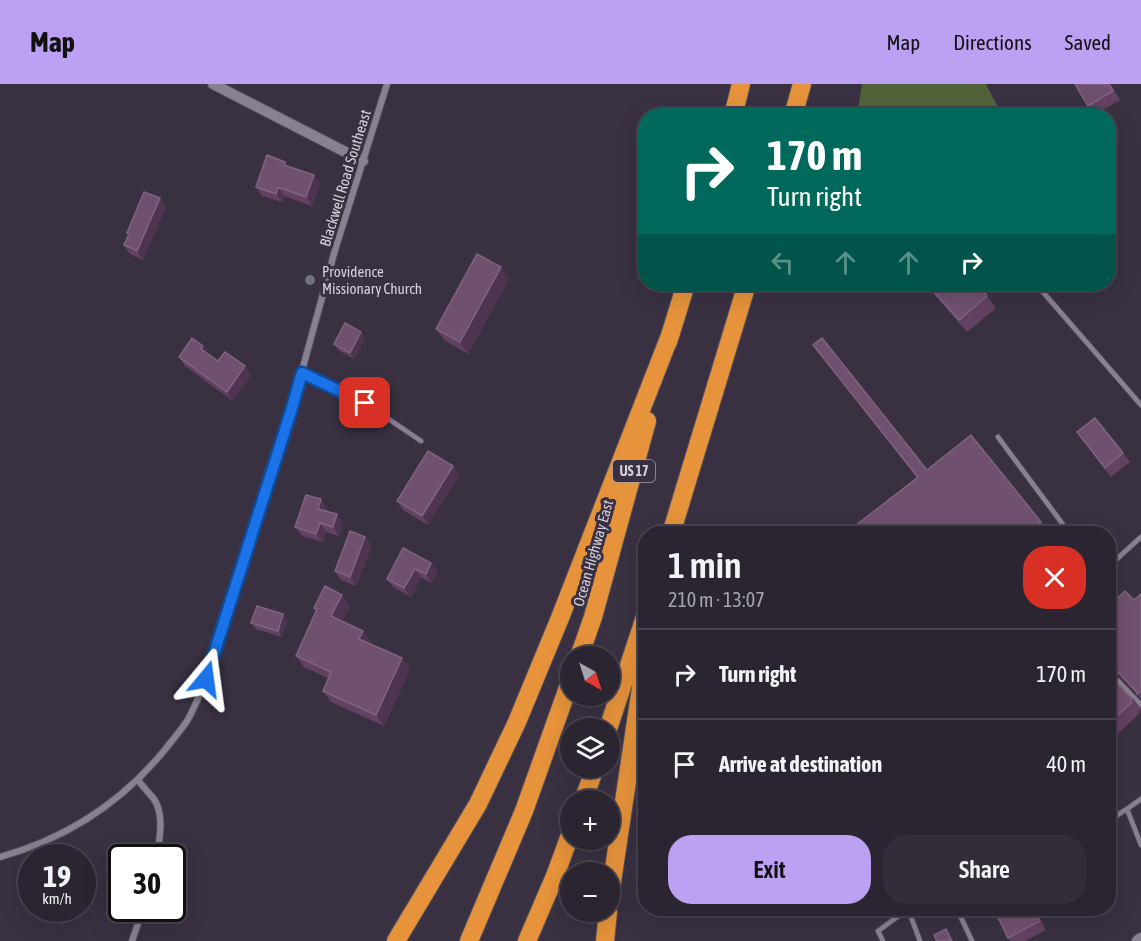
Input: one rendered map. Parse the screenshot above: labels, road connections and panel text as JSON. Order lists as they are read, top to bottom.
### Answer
{
  "streets": {
    "highway": ["US 17", "Ocean Highway East"],
    "street": ["Blackwell Road Southeast"]
  },
  "places": ["Providence Missionary Church"],
  "north": "bottom right",
  "page": {
    "header": "Map",
    "nav": ["Map", "Directions", "Saved"],
    "turn": ["170 m", "Turn right"],
    "heading": ["1 min", "210 m · 13:07"],
    "list": [
      {
        "name": "Turn right",
        "value": "170 m"
      },
      {
        "name": "Arrive at destination",
        "value": "40 m"
      }
    ],
    "map_buttons": ["+", "−"],
    "buttons": ["Exit", "Share"],
    "speed": "19 km/h",
    "limit": "30"
  }
}
